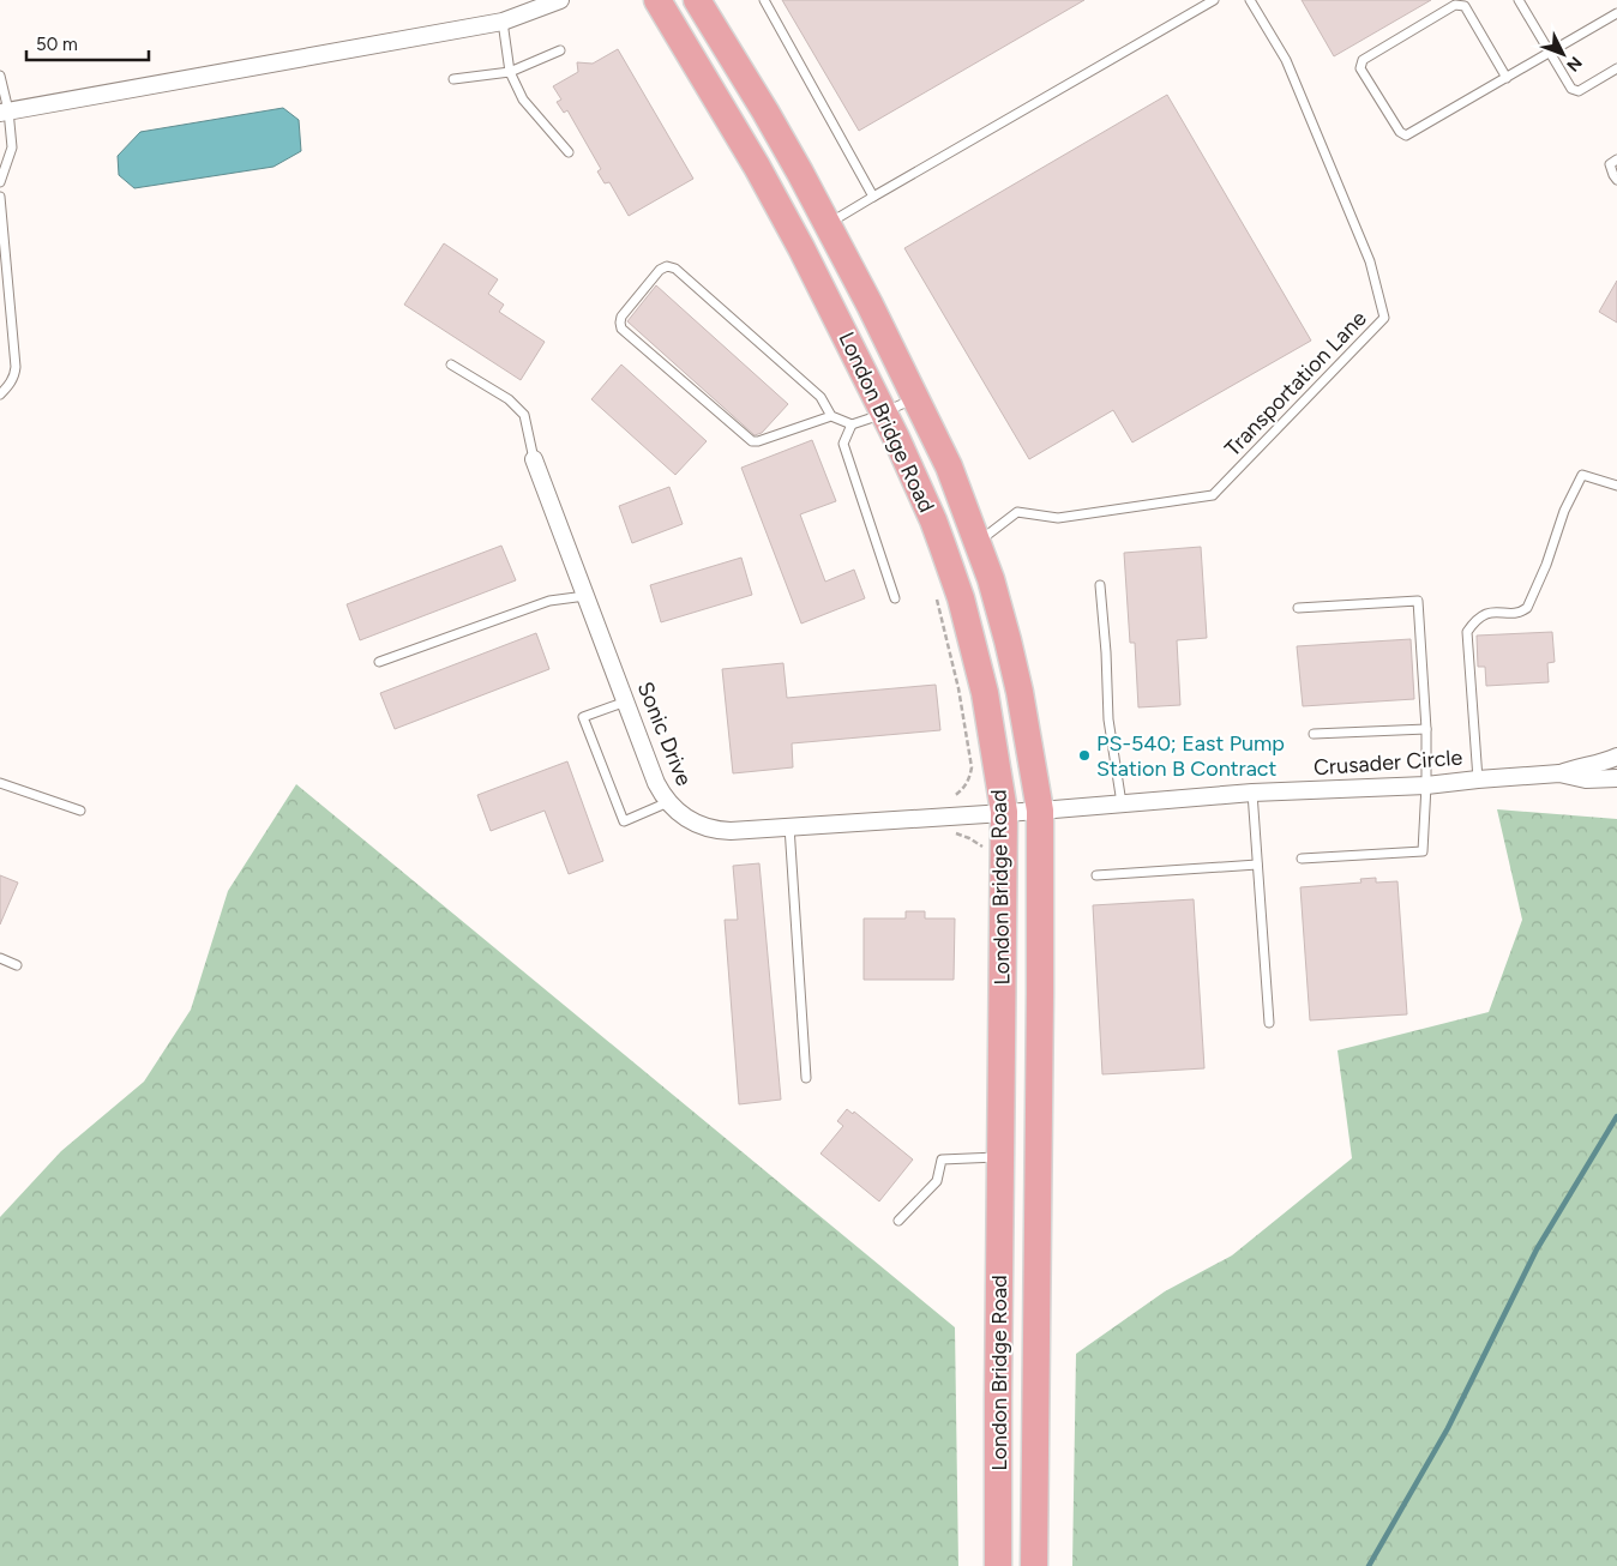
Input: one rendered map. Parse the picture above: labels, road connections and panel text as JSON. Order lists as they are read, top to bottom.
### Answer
{
  "streets": {
    "main road": ["London Bridge Road"],
    "street": ["Sonic Drive", "Crusader Circle"],
    "lane": ["Transportation Lane"]
  },
  "crossings": [
    ["Transportation Lane", "London Bridge Road"],
    ["London Bridge Road", "Sonic Drive"],
    ["London Bridge Road", "Crusader Circle"],
    ["Sonic Drive", "Crusader Circle"]
  ],
  "places": ["PS-540; East Pump Station B Contract"],
  "scale_bar": "50 m",
  "north": "bottom right"
}
